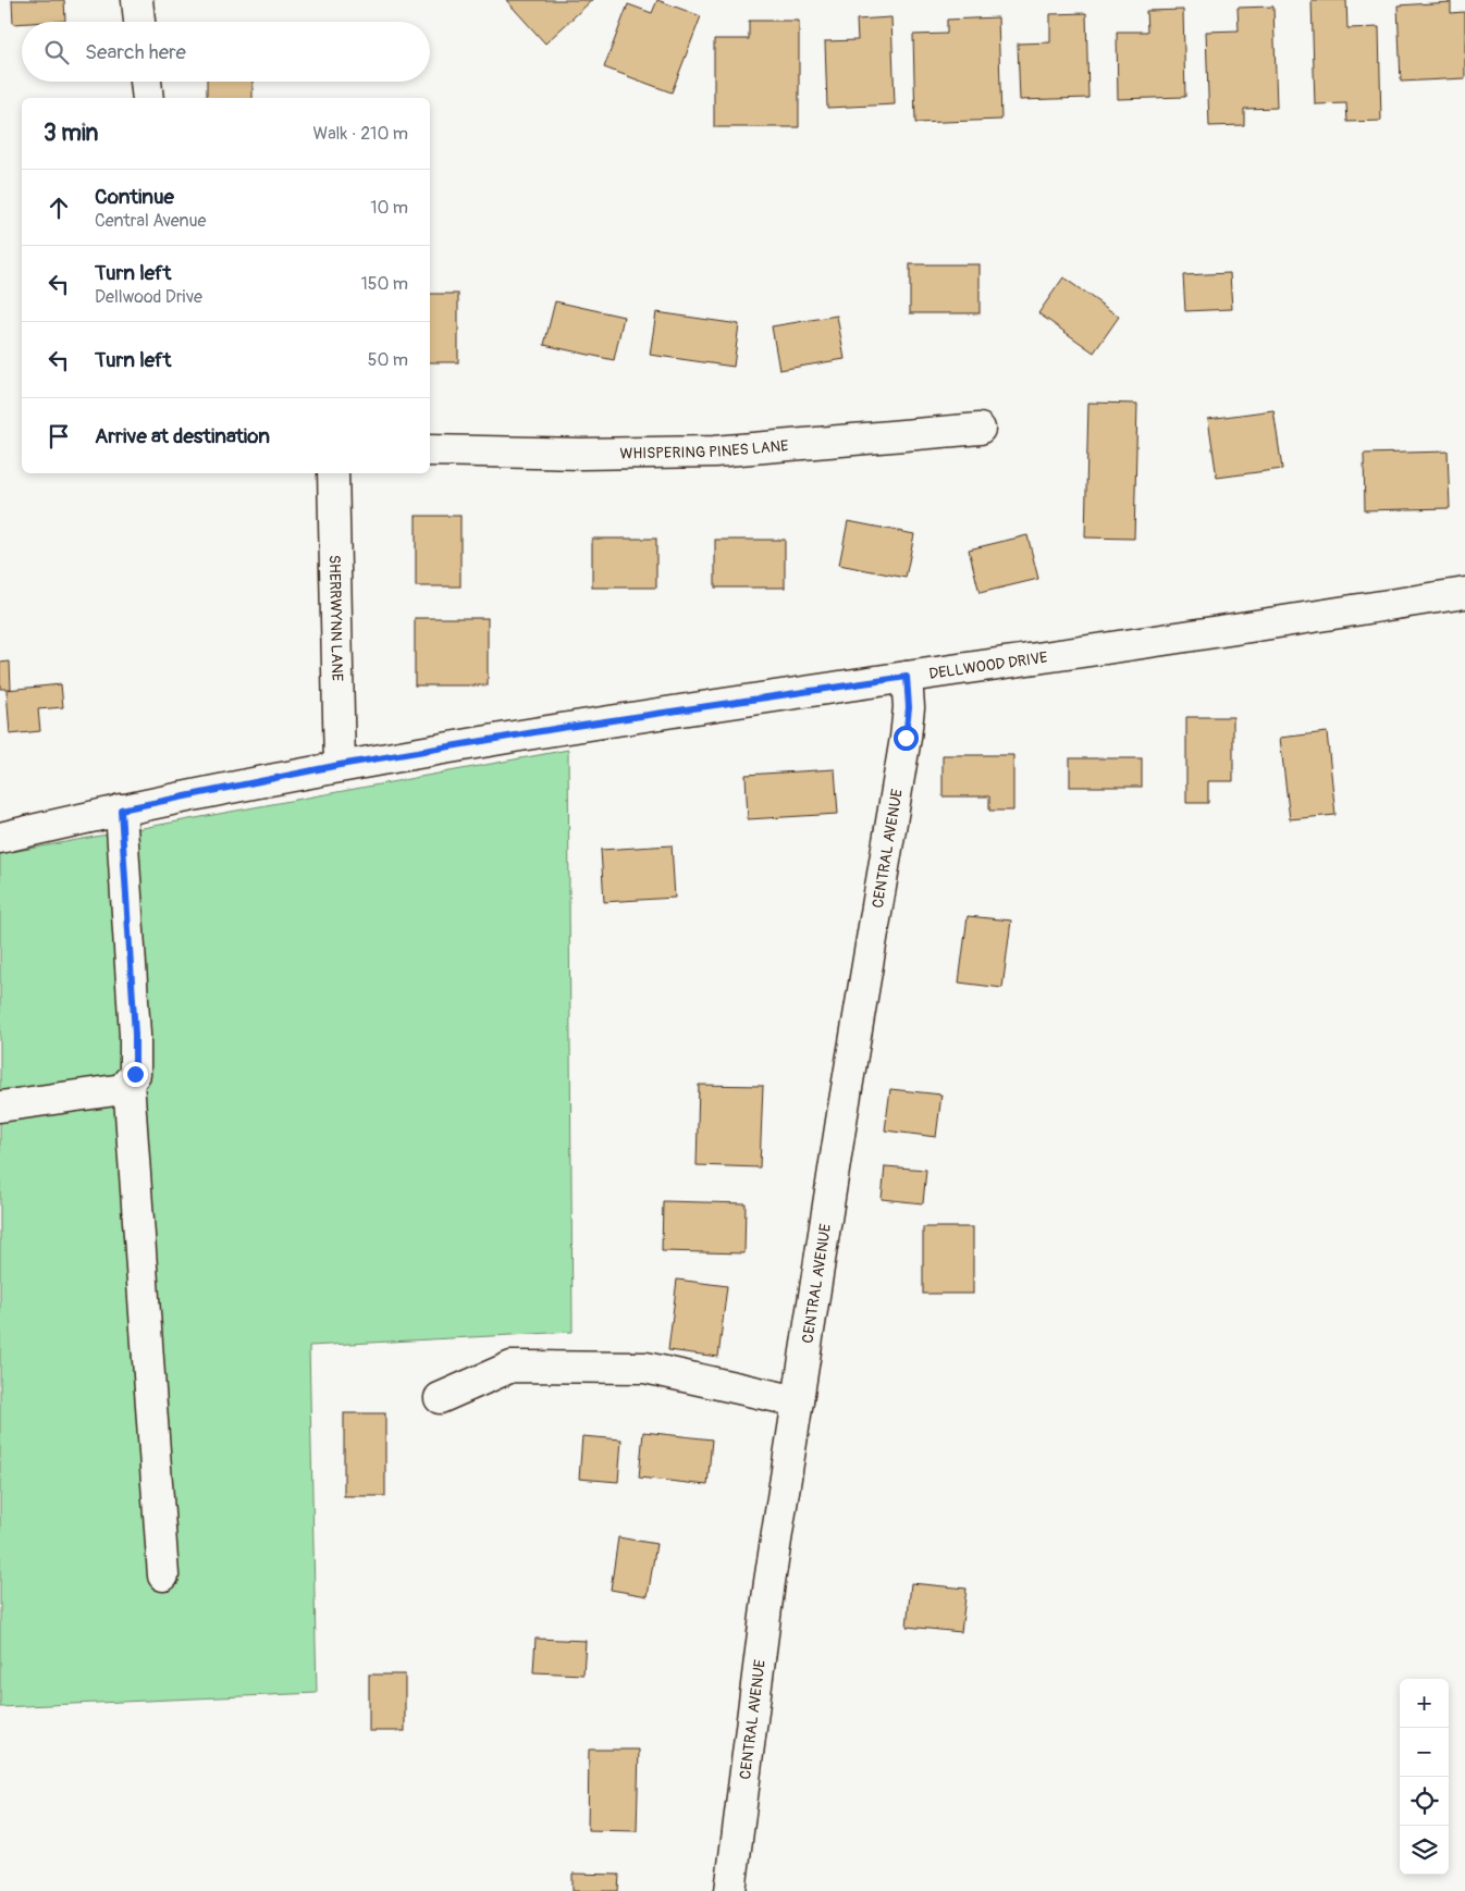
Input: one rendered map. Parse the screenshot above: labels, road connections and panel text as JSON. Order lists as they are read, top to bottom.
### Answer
{
  "streets": {
    "street": [
      "WHISPERING PINES LANE",
      "SHERRWYNN LANE",
      "DELLWOOD DRIVE",
      "CENTRAL AVENUE"
    ]
  },
  "crossings": [
    ["SHERRWYNN LANE", "DELLWOOD DRIVE"],
    ["DELLWOOD DRIVE", "CENTRAL AVENUE"]
  ],
  "page": {
    "search": "Search here",
    "heading": ["3 min", "Walk · 210 m"],
    "list": [
      ["Continue", "Central Avenue", "10 m"],
      ["Turn left", "Dellwood Drive", "150 m"],
      ["Turn left", "50 m"],
      "Arrive at destination"
    ],
    "map_buttons": ["+", "−"]
  }
}
